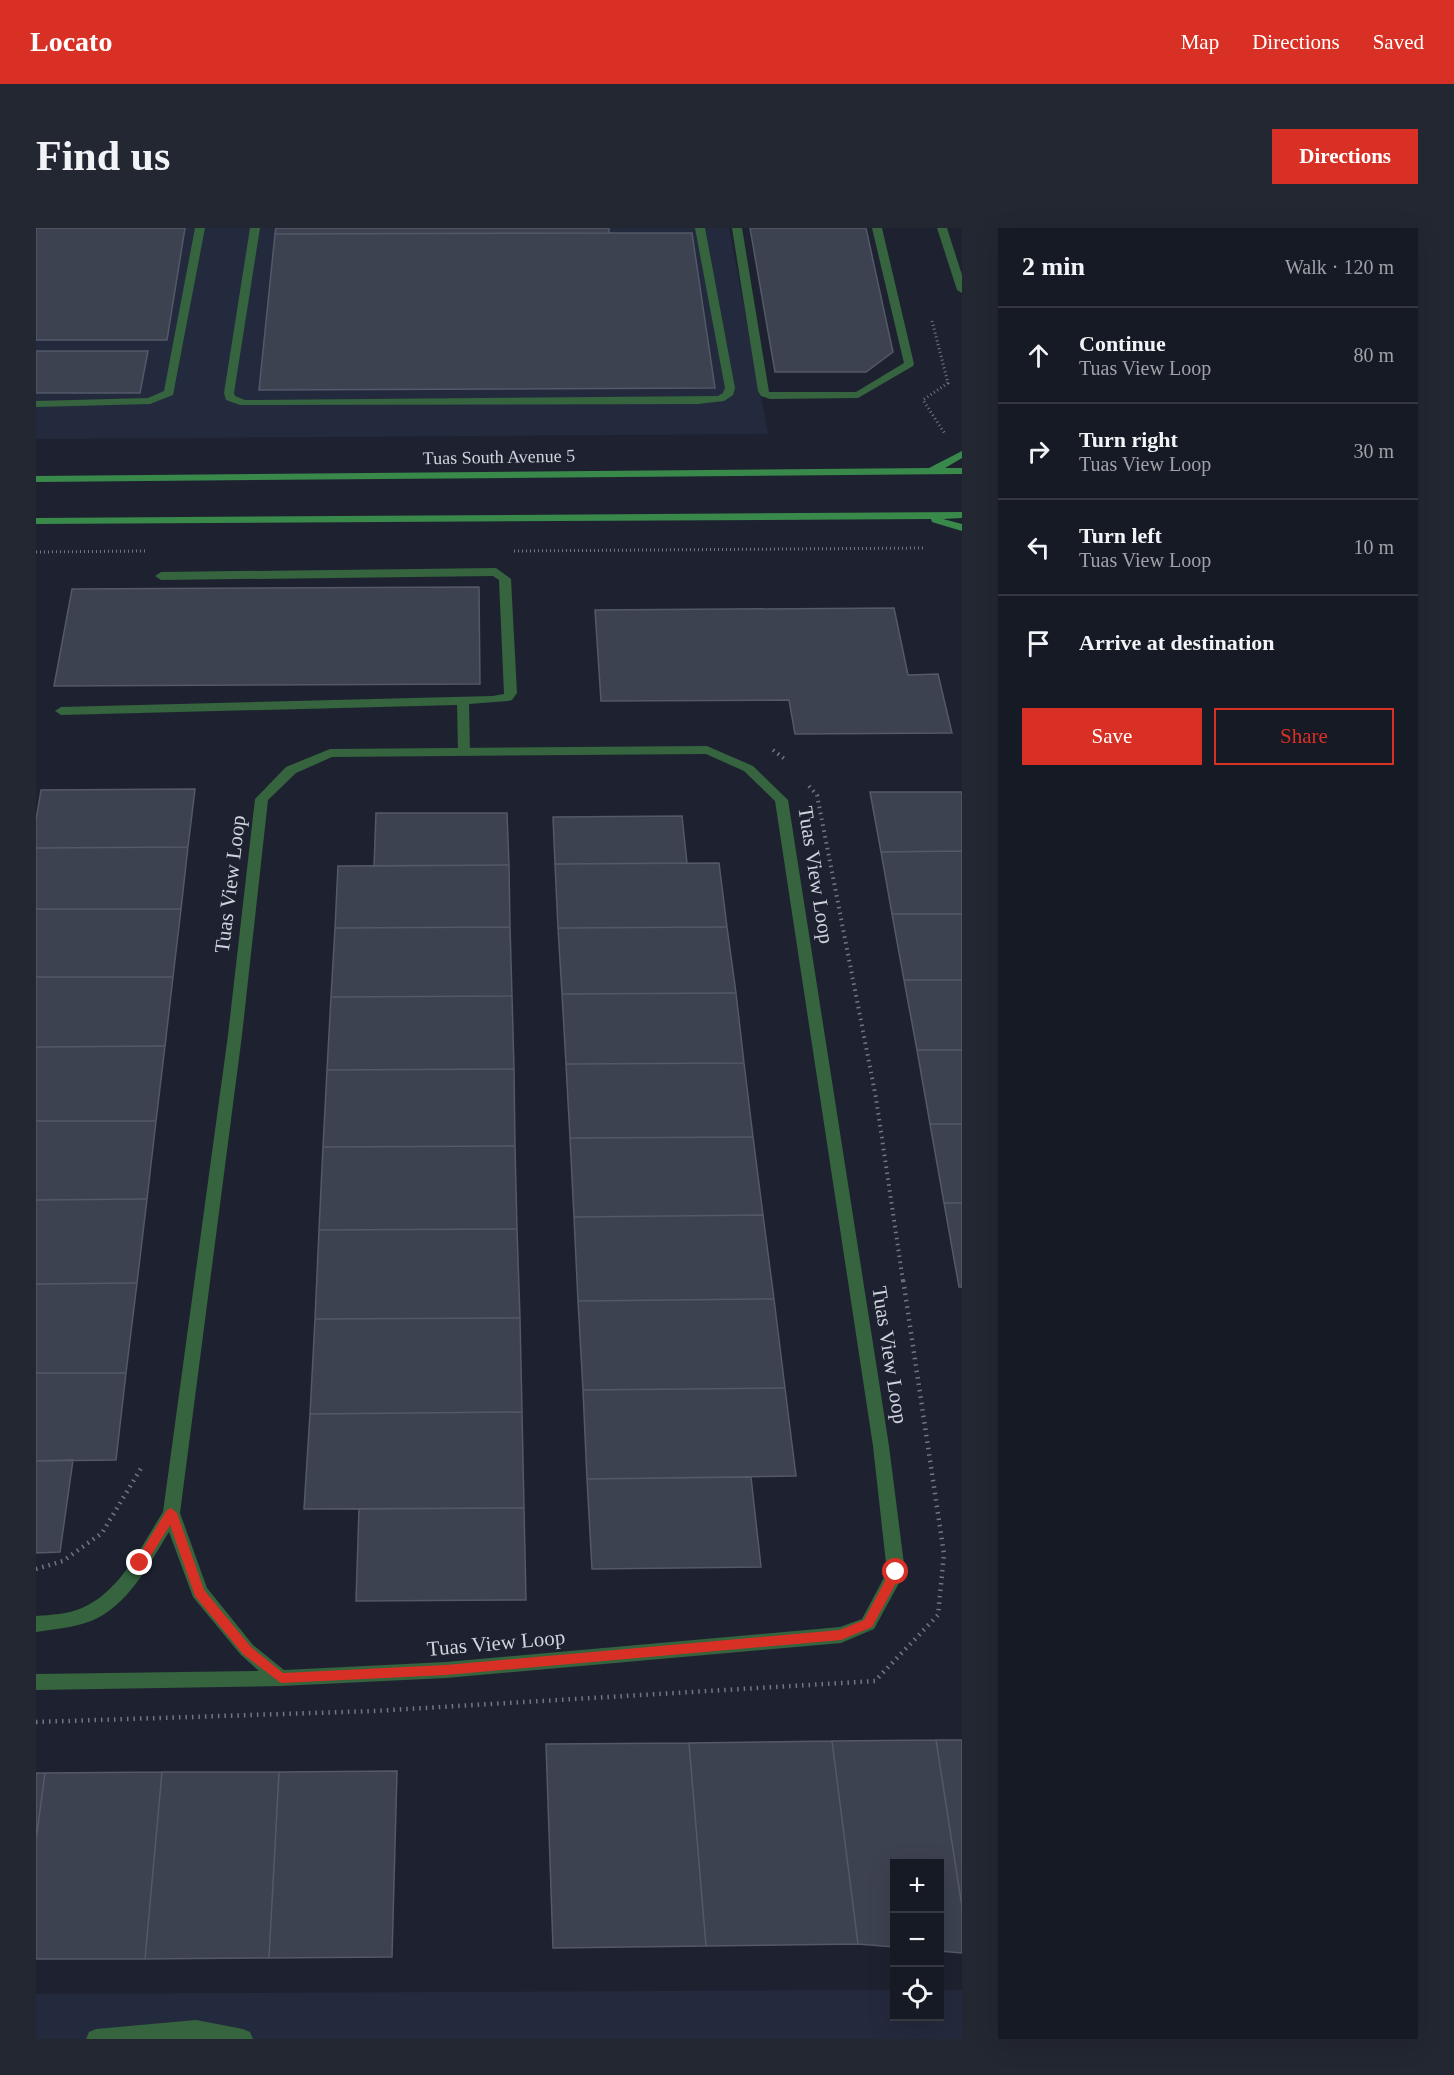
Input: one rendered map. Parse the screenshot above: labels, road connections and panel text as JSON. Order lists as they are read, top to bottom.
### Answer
{
  "streets": {
    "main road": ["Tuas South Avenue 5"],
    "street": ["Tuas View Loop"]
  },
  "page": {
    "header": "Locato",
    "nav": ["Map", "Directions", "Saved"],
    "buttons": [
      "Directions",
      ["Save", "Share"]
    ],
    "title": "Find us",
    "heading": ["2 min", "Walk · 120 m"],
    "list": [
      ["Continue", "Tuas View Loop", "80 m"],
      ["Turn right", "Tuas View Loop", "30 m"],
      ["Turn left", "Tuas View Loop", "10 m"],
      "Arrive at destination"
    ],
    "map_buttons": ["+", "−"]
  }
}
